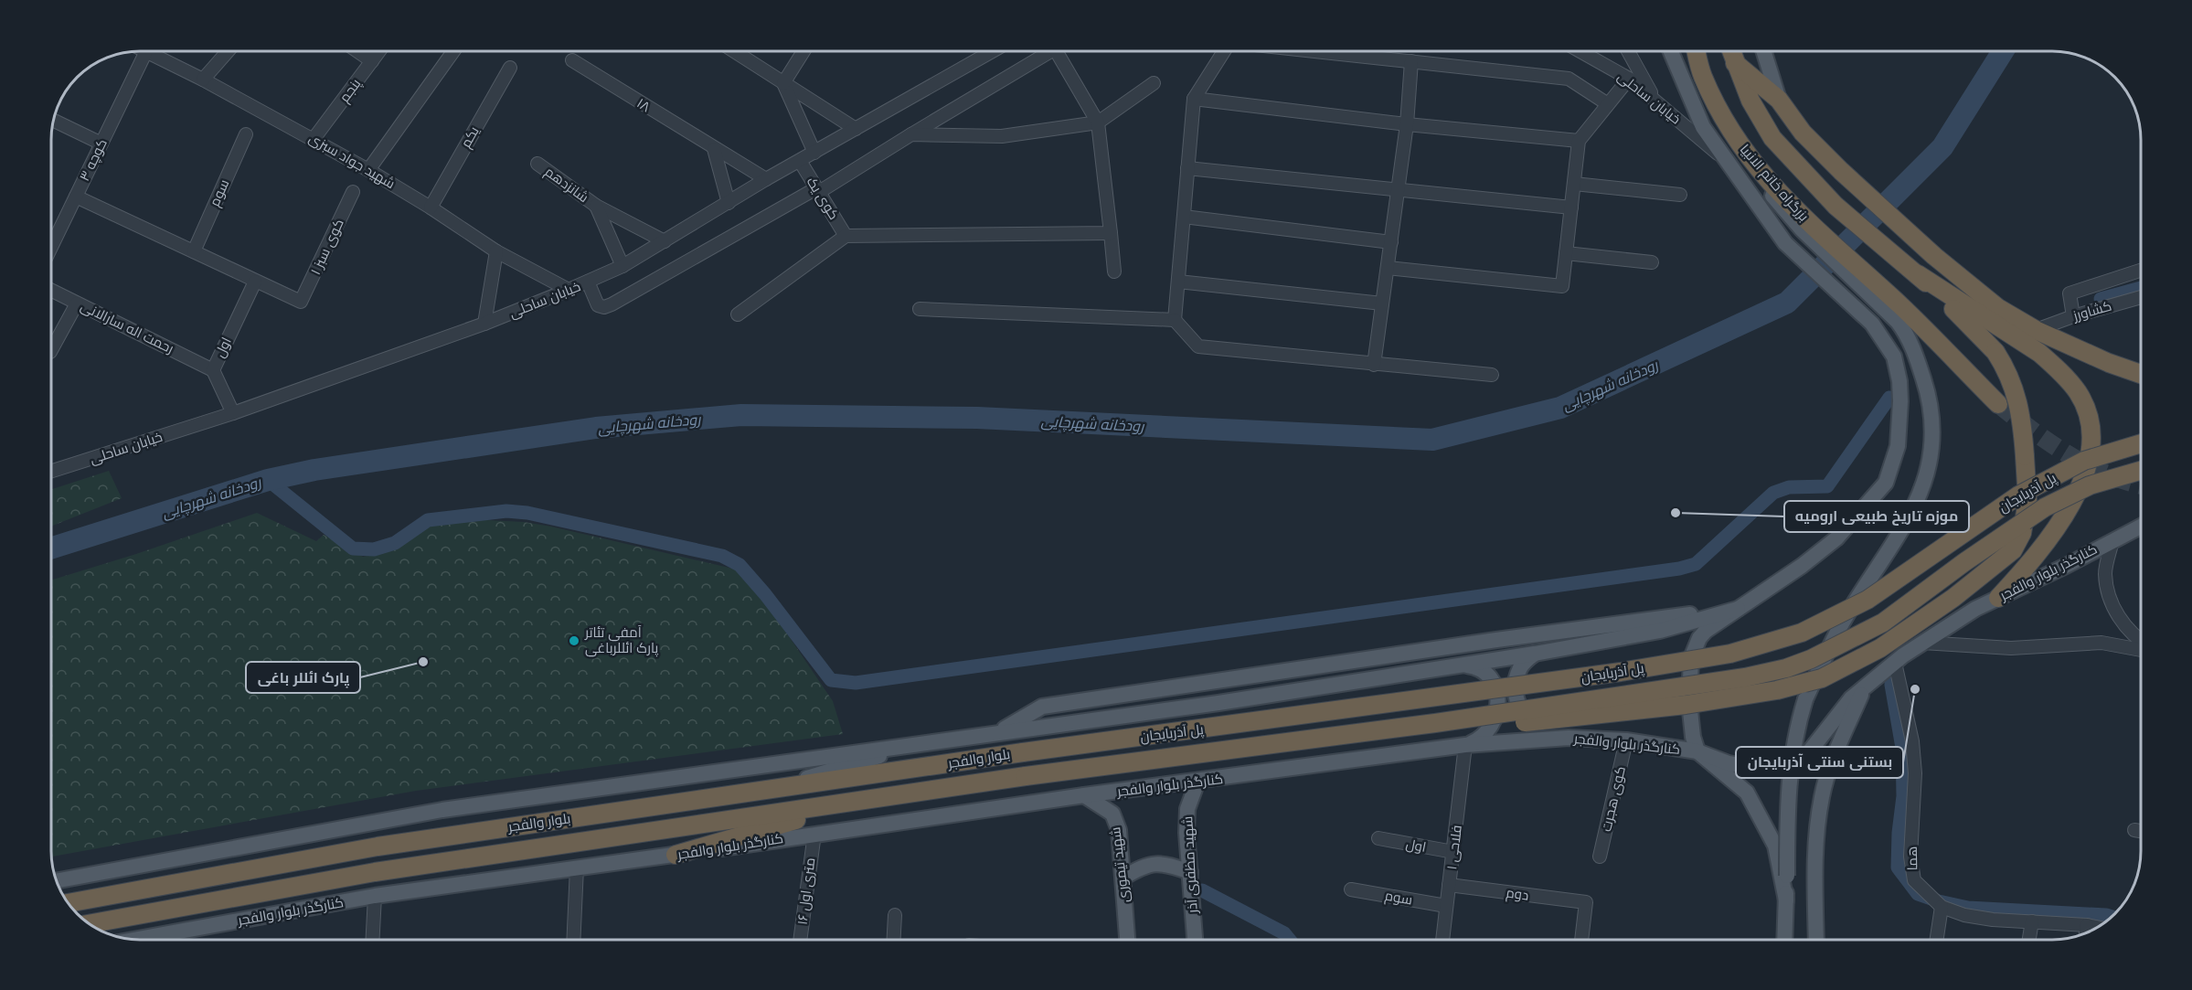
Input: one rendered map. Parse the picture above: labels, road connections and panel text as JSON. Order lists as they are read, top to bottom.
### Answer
{
  "streets": {
    "highway": ["بزرگراه خاتم الانبیا", "پل آذربایجان", "بلوار والفجر"],
    "main road": ["کنارگذر بلوار والفجر", "شهید تیموری", "شهید مظفری آذر"],
    "street": [
      "پنجم",
      "خیابان ساحلی",
      "۱۸",
      "یکم",
      "کوچه ۳",
      "شهید جواد سبزی",
      "شانزدهم",
      "سوم",
      "کوی یک",
      "کوی سبز ۱",
      "کشاورز",
      "رحمت اله سارالانی",
      "اول",
      "کوی هجرت",
      "فلاحی ۱",
      "هما",
      "۱۶ متری اول",
      "دوم"
    ]
  },
  "crossings": [
    ["پنجم", "شهید جواد سبزی"],
    ["خیابان ساحلی", "۱۸"],
    ["خیابان ساحلی", "شهید جواد سبزی"],
    ["خیابان ساحلی", "شانزدهم"],
    ["خیابان ساحلی", "کوی یک"],
    ["خیابان ساحلی", "اول"],
    ["یکم", "شهید جواد سبزی"],
    ["سوم", "فلاحی ۱"],
    ["کوی سبز ۱", "اول"],
    ["رحمت اله سارالانی", "اول"],
    ["اول", "فلاحی ۱"],
    ["پل آذربایجان", "بلوار والفجر"],
    ["کنارگذر بلوار والفجر", "کوی هجرت"],
    ["کنارگذر بلوار والفجر", "فلاحی ۱"],
    ["کنارگذر بلوار والفجر", "هما"],
    ["کنارگذر بلوار والفجر", "شهید تیموری"],
    ["کنارگذر بلوار والفجر", "شهید مظفری آذر"],
    ["کنارگذر بلوار والفجر", "۱۶ متری اول"],
    ["فلاحی ۱", "دوم"]
  ],
  "water": ["رودخانه شهرچایی"],
  "places": [
    "موزه تاریخ طبیعی ارومیه",
    "آمفی تئاتر پارک ائللرباغی",
    "پارک ائللر باغی",
    "بستنی سنتی آذربایجان"
  ]
}
